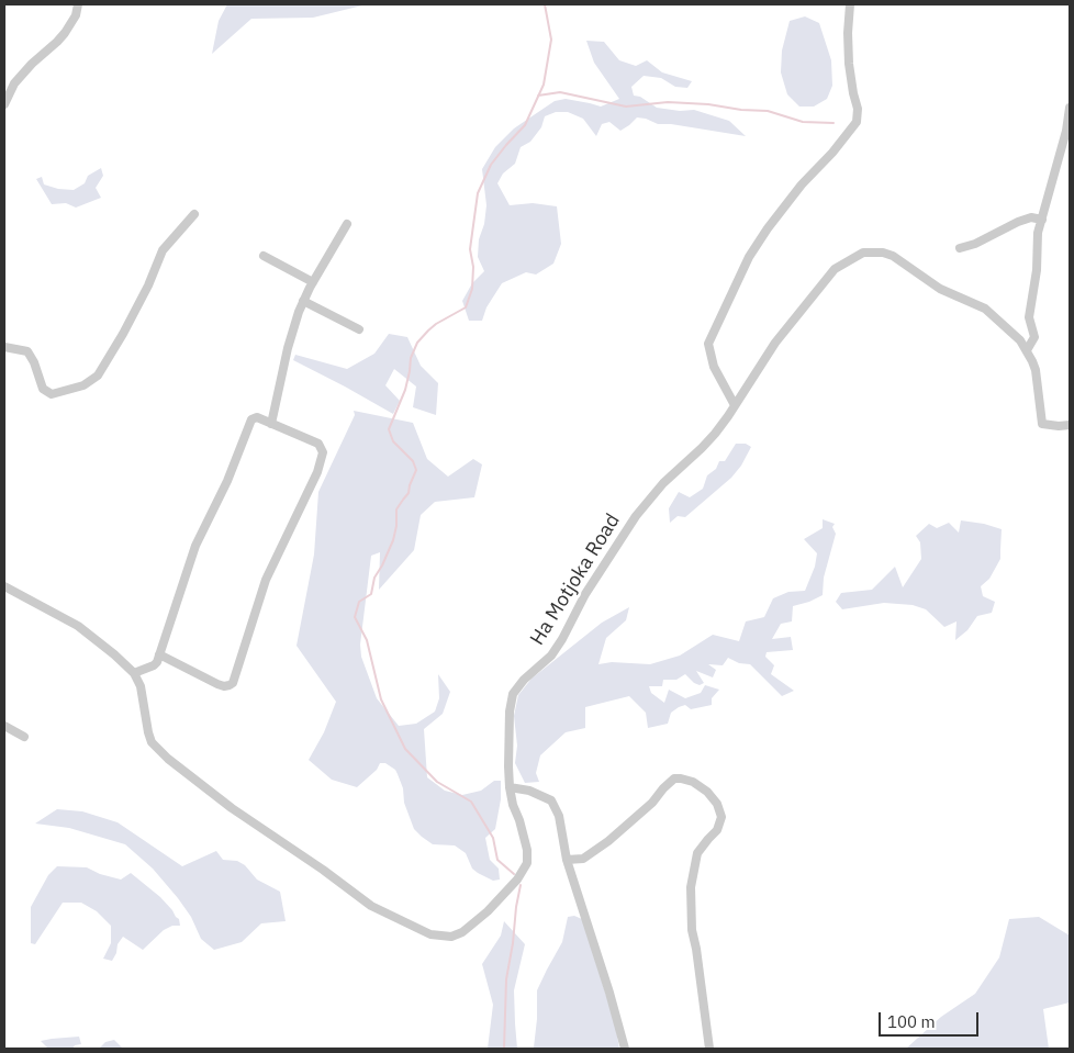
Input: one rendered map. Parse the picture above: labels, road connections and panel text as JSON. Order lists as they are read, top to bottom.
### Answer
{
  "streets": {
    "street": ["Ha Motjoka Road"]
  },
  "scale_bar": "100 m"
}
